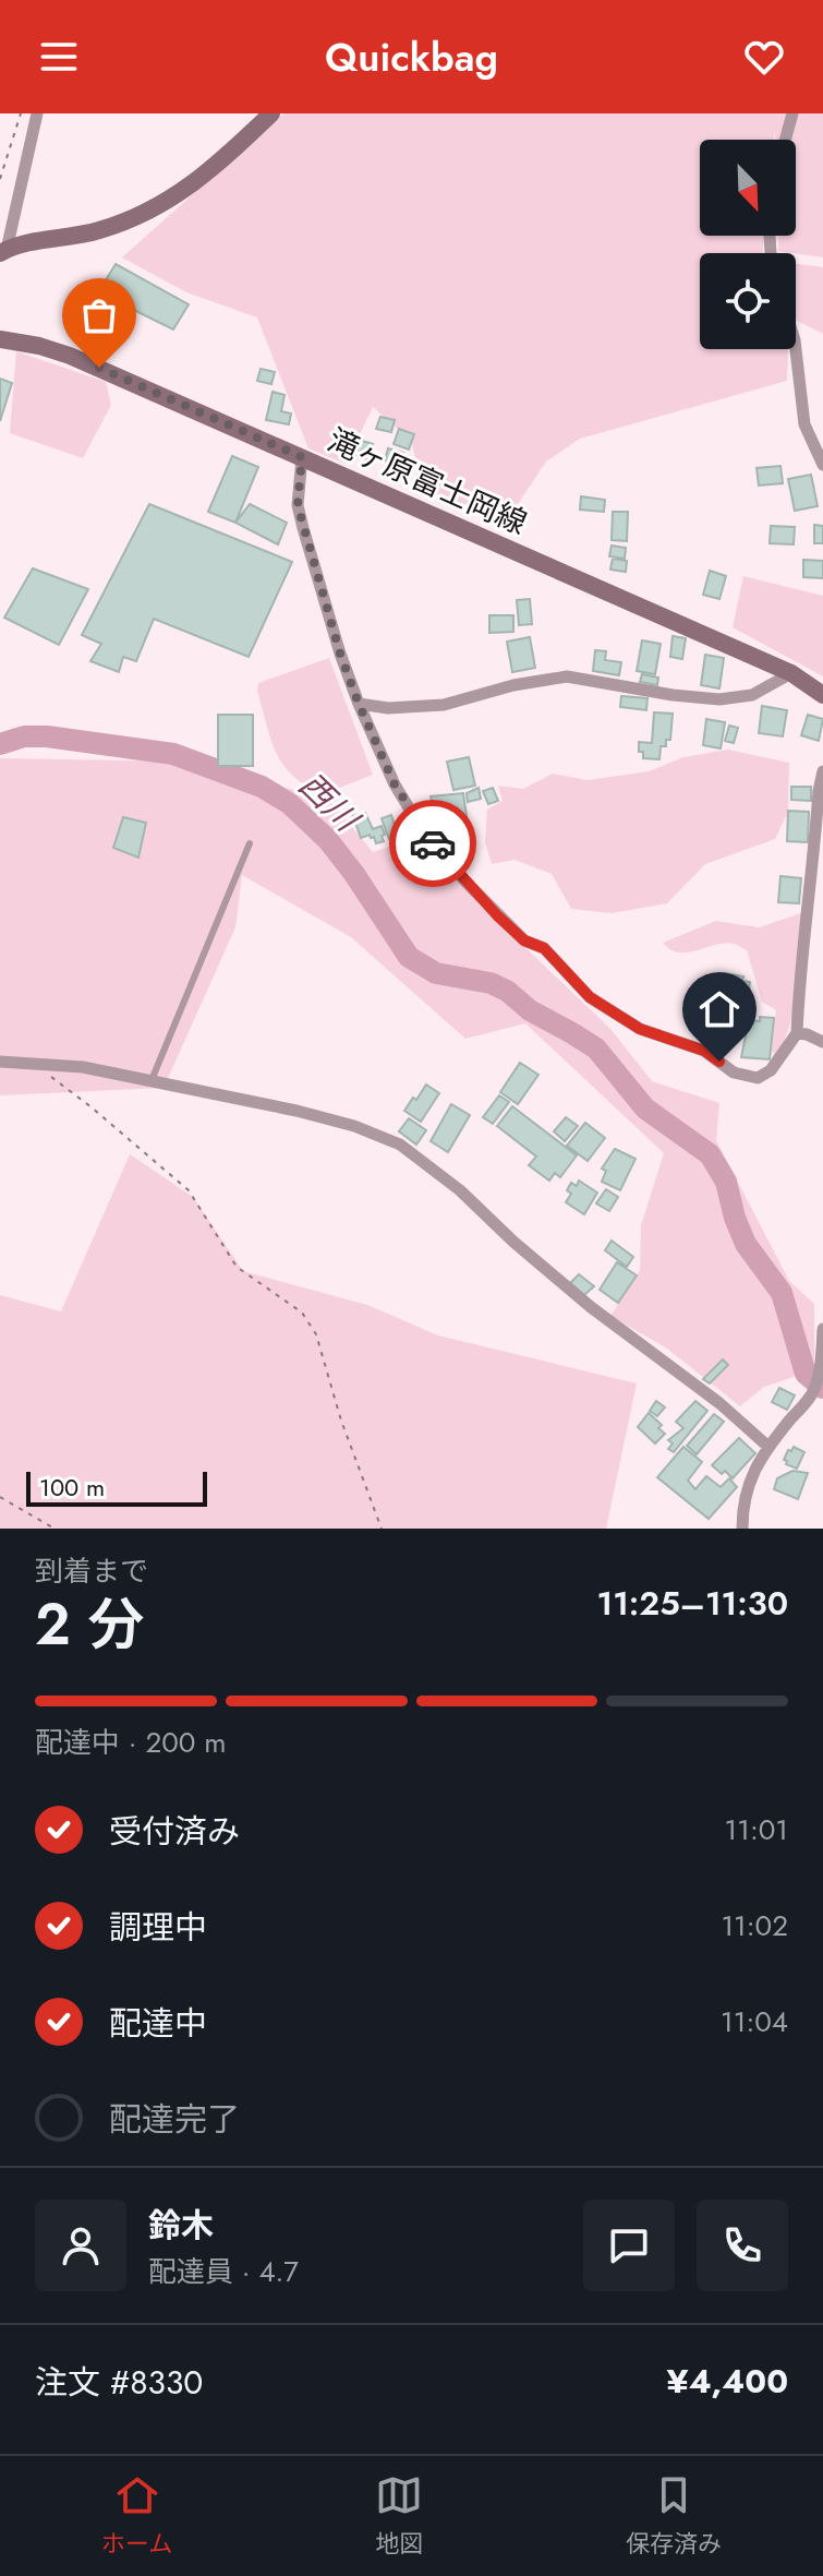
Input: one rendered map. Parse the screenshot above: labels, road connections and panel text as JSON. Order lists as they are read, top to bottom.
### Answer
{
  "streets": {
    "main road": ["滝ヶ原富士岡線"]
  },
  "water": ["西川"],
  "scale_bar": "100 m",
  "north": "bottom right",
  "page": {
    "header": "Quickbag",
    "scale": "100 m",
    "heading": ["2 分", "到着まで", "11:25–11:30"],
    "panel": [
      "鈴木",
      "配達員 · 4.7",
      "注文 #8330",
      "¥4,400"
    ],
    "bar": "配達中 · 200 m",
    "list": [
      ["受付済み", "11:01"],
      ["調理中", "11:02"],
      ["配達中", "11:04"],
      "配達完了"
    ],
    "tabs": ["ホーム", "地図", "保存済み"]
  }
}
